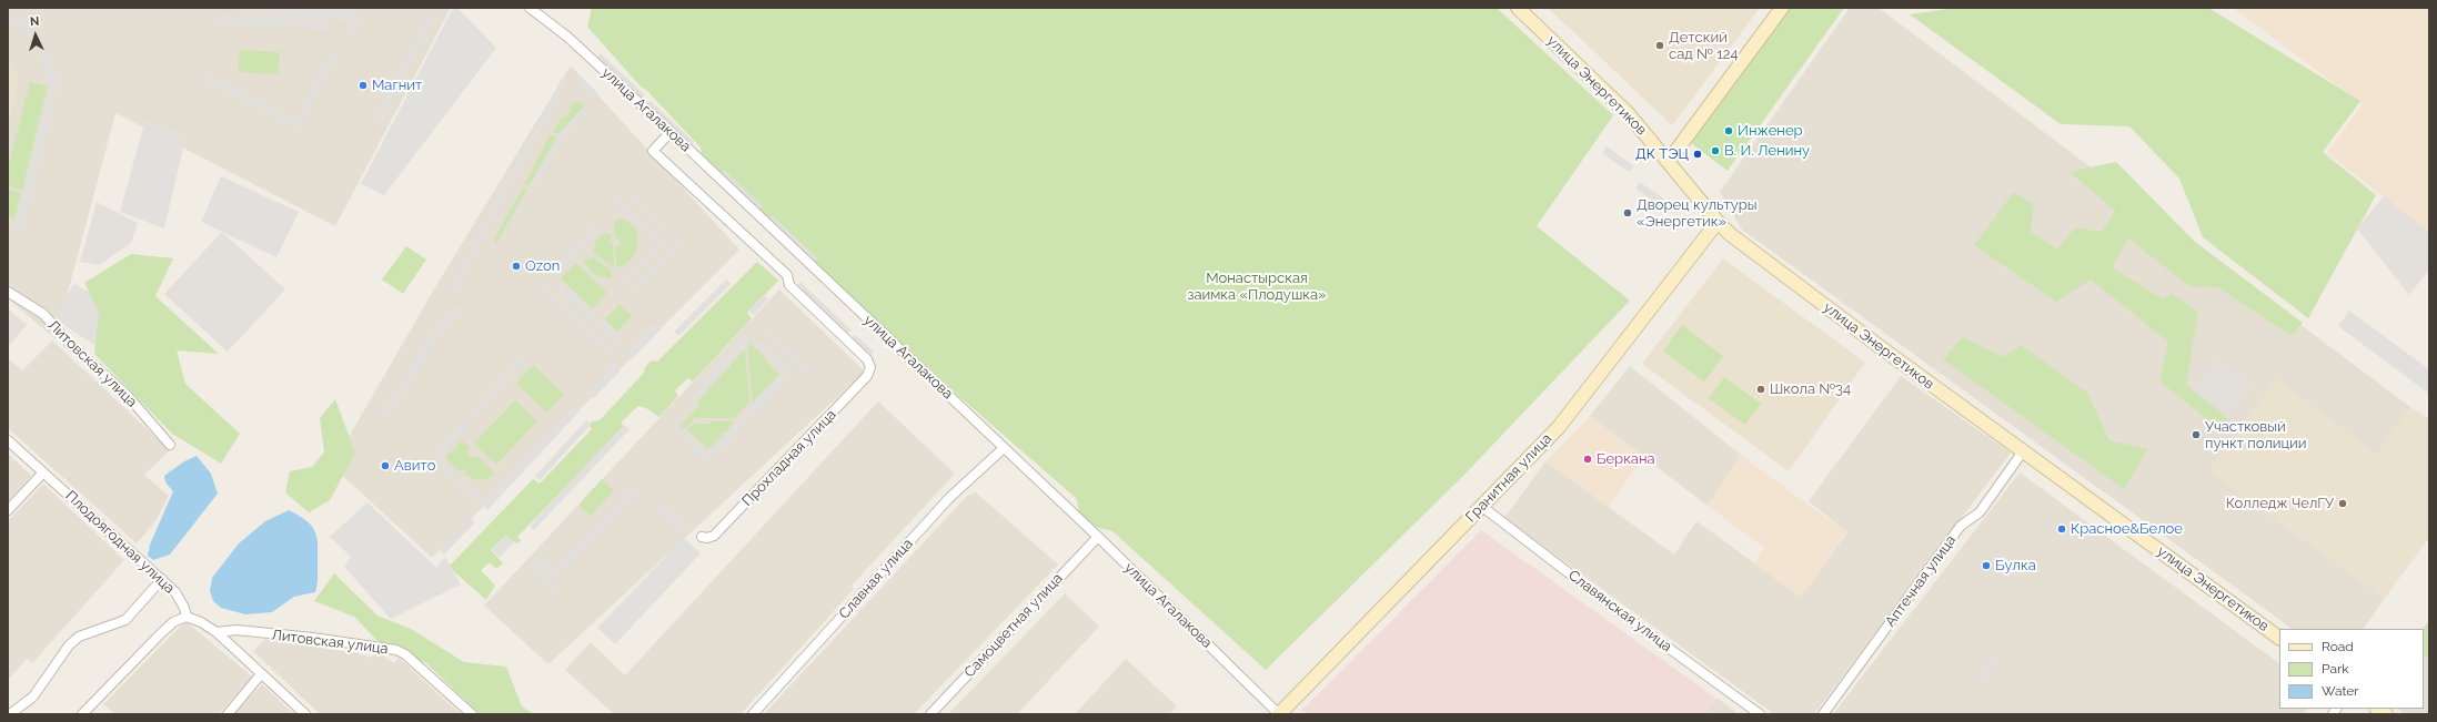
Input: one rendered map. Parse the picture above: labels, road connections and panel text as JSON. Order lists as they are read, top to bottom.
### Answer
{
  "streets": {
    "street": [
      "улица Энергетиков",
      "улица Агалакова",
      "Литовская улица",
      "Прохладная улица",
      "Гранитная улица",
      "Плодоягодная улица",
      "Славная улица",
      "Аптечная улица",
      "Славянская улица",
      "Самоцветная улица"
    ]
  },
  "crossings": [
    ["улица Энергетиков", "Гранитная улица"],
    ["улица Энергетиков", "Аптечная улица"],
    ["улица Агалакова", "Прохладная улица"],
    ["улица Агалакова", "Гранитная улица"],
    ["улица Агалакова", "Славная улица"],
    ["улица Агалакова", "Самоцветная улица"],
    ["Гранитная улица", "Славянская улица"]
  ],
  "parks": ["Монастырская заимка «Плодушка»"],
  "places": [
    "Детский сад № 124",
    "Магнит",
    "Инженер",
    "В. И. Ленину",
    "ДК ТЭЦ",
    "Дворец культуры «Энергетик»",
    "Ozon",
    "Школа №34",
    "Участковый пункт полиции",
    "Беркана",
    "Авито",
    "Колледж ЧелГУ",
    "Красное&Белое",
    "Булка"
  ],
  "legend": ["Road", "Park", "Water"],
  "north": "top"
}
